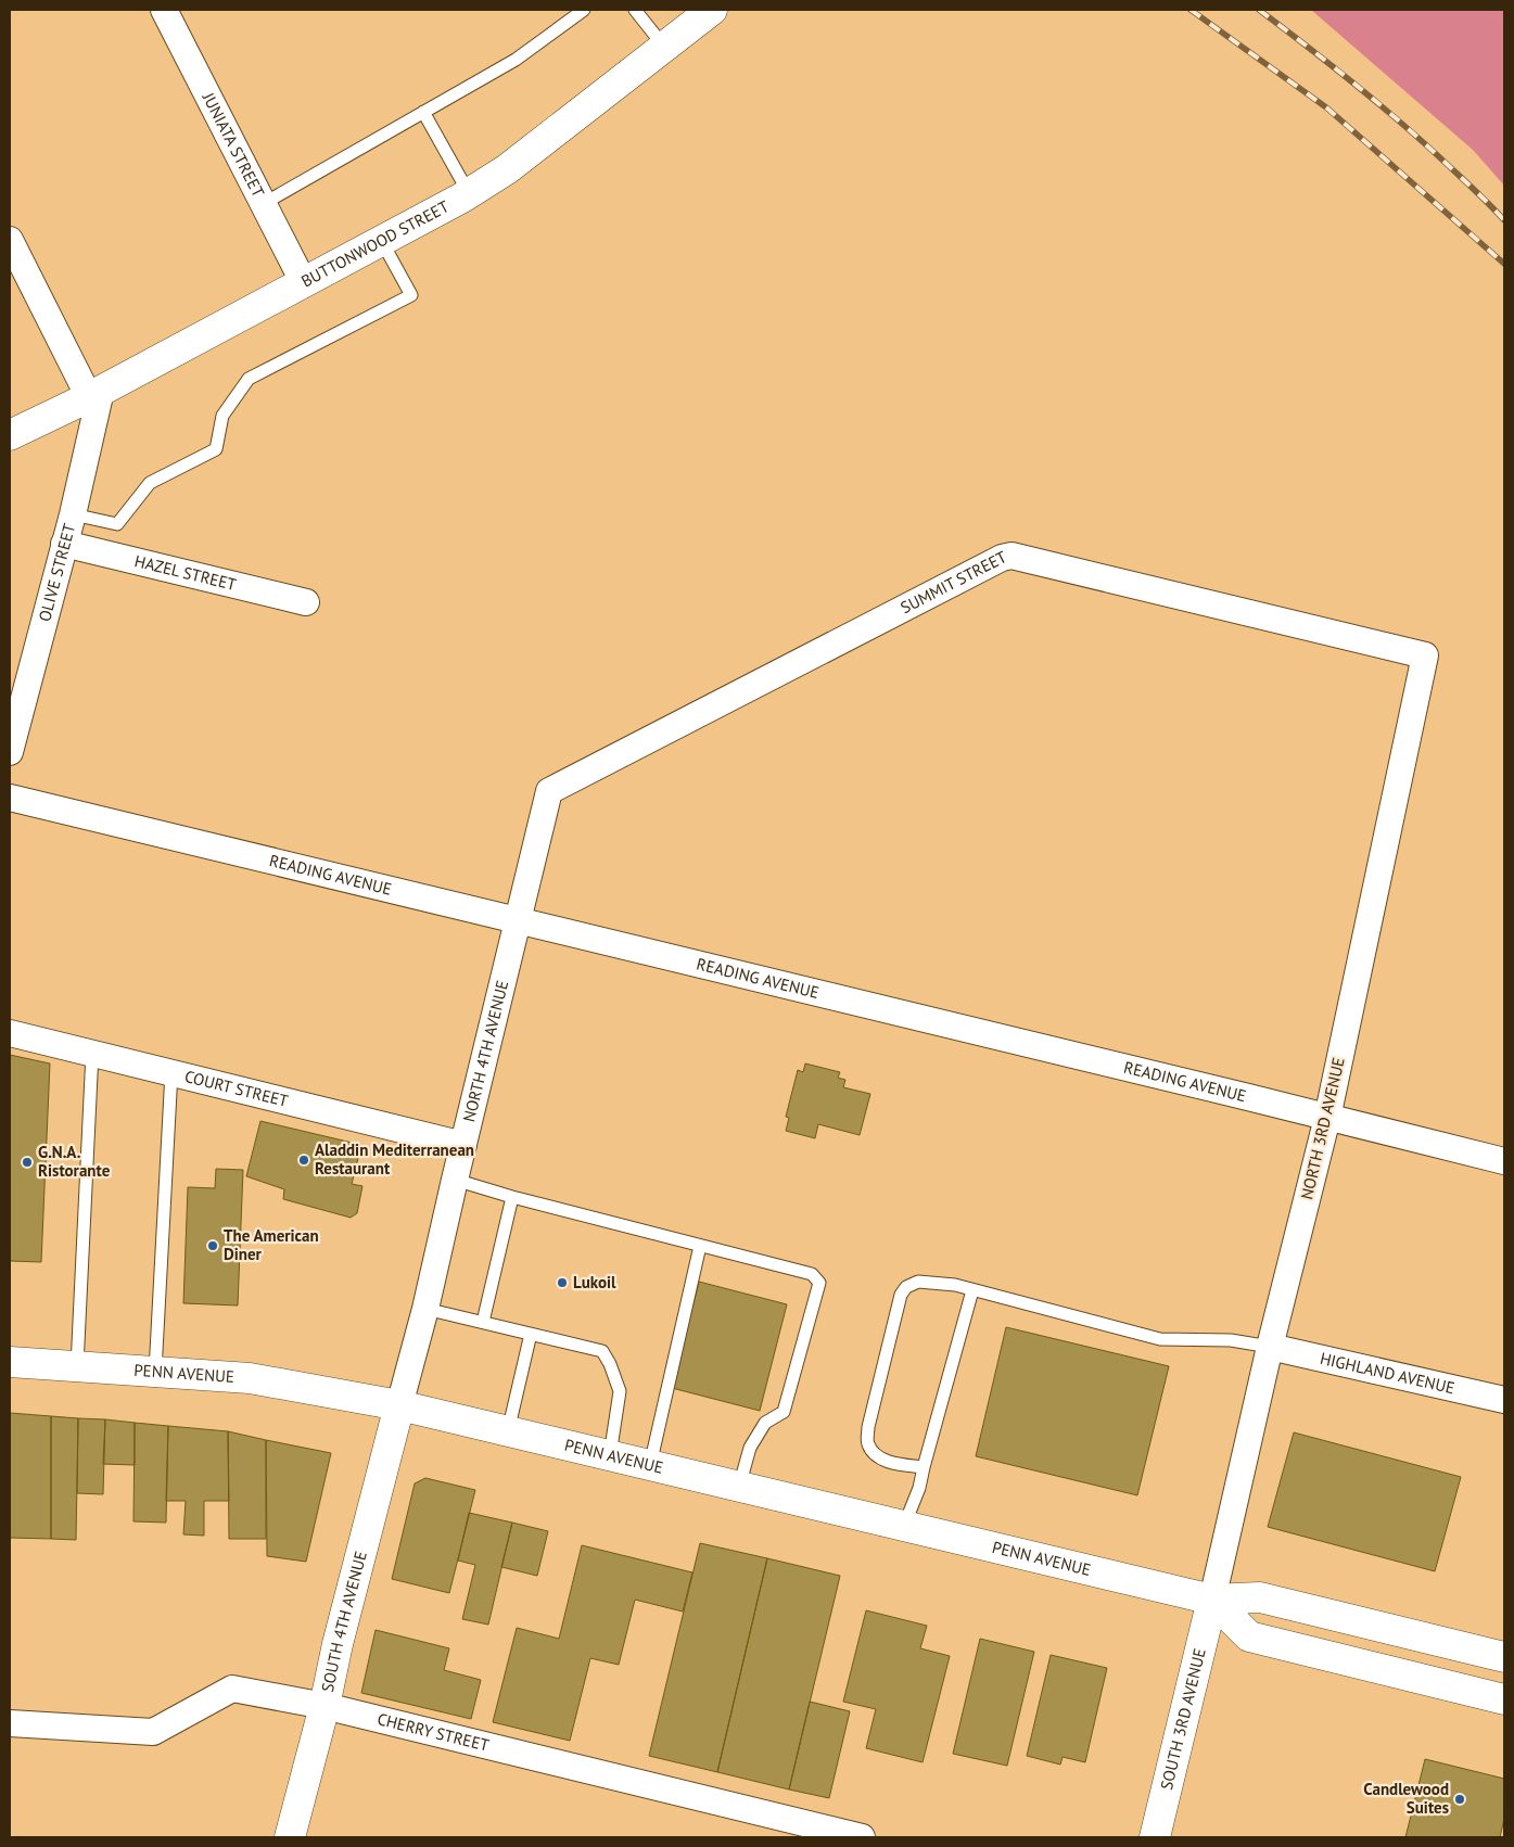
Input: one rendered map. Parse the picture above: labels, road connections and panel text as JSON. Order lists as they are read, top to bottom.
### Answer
{
  "streets": {
    "main road": [
      "BUTTONWOOD STREET",
      "PENN AVENUE",
      "SOUTH 4TH AVENUE",
      "SOUTH 3RD AVENUE"
    ],
    "street": [
      "JUNIATA STREET",
      "OLIVE STREET",
      "HAZEL STREET",
      "SUMMIT STREET",
      "READING AVENUE",
      "NORTH 4TH AVENUE",
      "COURT STREET",
      "NORTH 3RD AVENUE",
      "HIGHLAND AVENUE",
      "CHERRY STREET"
    ]
  },
  "crossings": [
    ["JUNIATA STREET", "BUTTONWOOD STREET"],
    ["BUTTONWOOD STREET", "OLIVE STREET"],
    ["OLIVE STREET", "HAZEL STREET"],
    ["SUMMIT STREET", "NORTH 4TH AVENUE"],
    ["SUMMIT STREET", "NORTH 3RD AVENUE"],
    ["READING AVENUE", "NORTH 4TH AVENUE"],
    ["READING AVENUE", "NORTH 3RD AVENUE"],
    ["NORTH 4TH AVENUE", "COURT STREET"],
    ["NORTH 4TH AVENUE", "PENN AVENUE"],
    ["NORTH 4TH AVENUE", "SOUTH 4TH AVENUE"],
    ["NORTH 3RD AVENUE", "HIGHLAND AVENUE"],
    ["NORTH 3RD AVENUE", "PENN AVENUE"],
    ["NORTH 3RD AVENUE", "SOUTH 3RD AVENUE"],
    ["PENN AVENUE", "SOUTH 4TH AVENUE"],
    ["PENN AVENUE", "SOUTH 3RD AVENUE"],
    ["SOUTH 4TH AVENUE", "CHERRY STREET"]
  ],
  "places": [
    "Aladdin Mediterranean Restaurant",
    "G.N.A. Ristorante",
    "The American Diner",
    "Lukoil",
    "Candlewood Suites"
  ]
}
